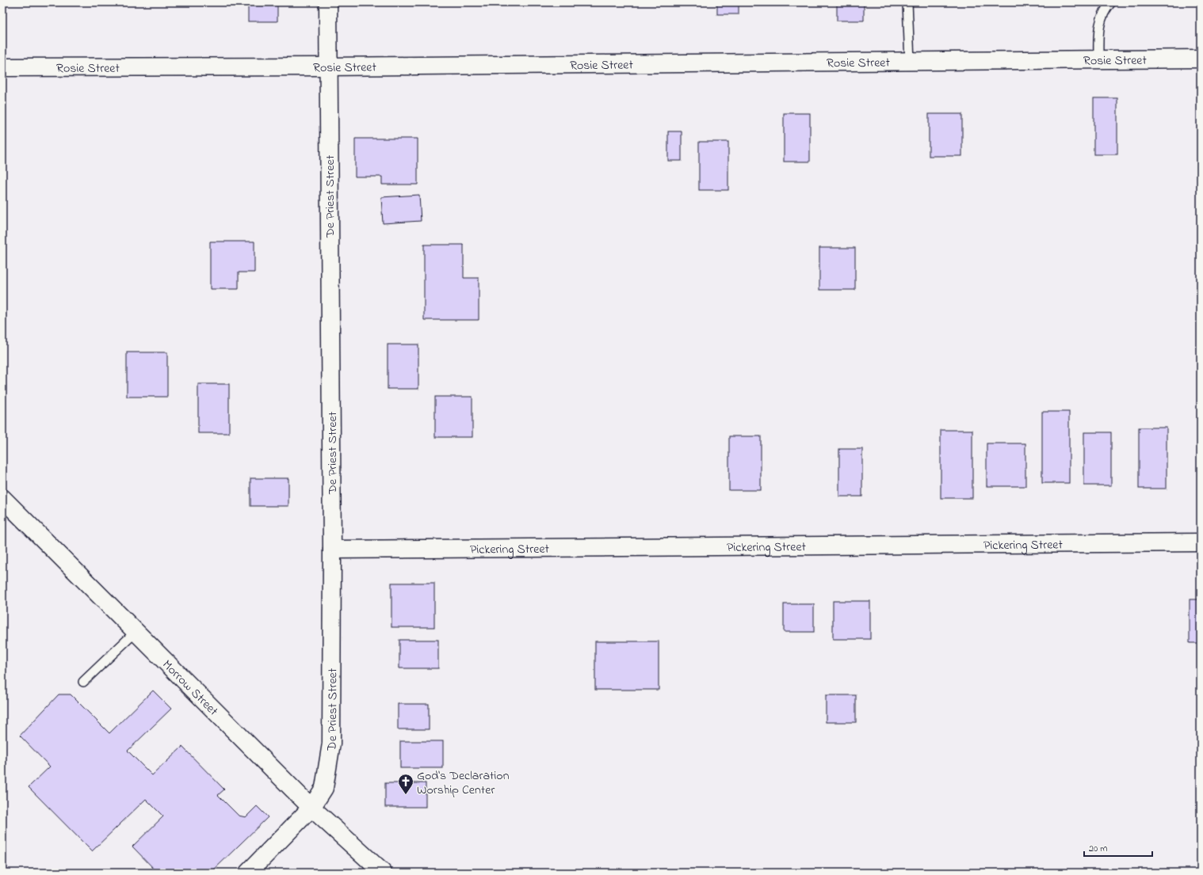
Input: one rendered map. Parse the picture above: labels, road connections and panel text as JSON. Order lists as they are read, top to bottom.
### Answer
{
  "streets": {
    "street": [
      "Rosie Street",
      "De Priest Street",
      "Pickering Street",
      "Morrow Street"
    ]
  },
  "crossings": [
    ["Rosie Street", "De Priest Street"],
    ["De Priest Street", "Pickering Street"],
    ["De Priest Street", "Morrow Street"]
  ],
  "places": {
    "church": ["God's Declaration Worship Center"]
  },
  "scale_bar": "20 m"
}
